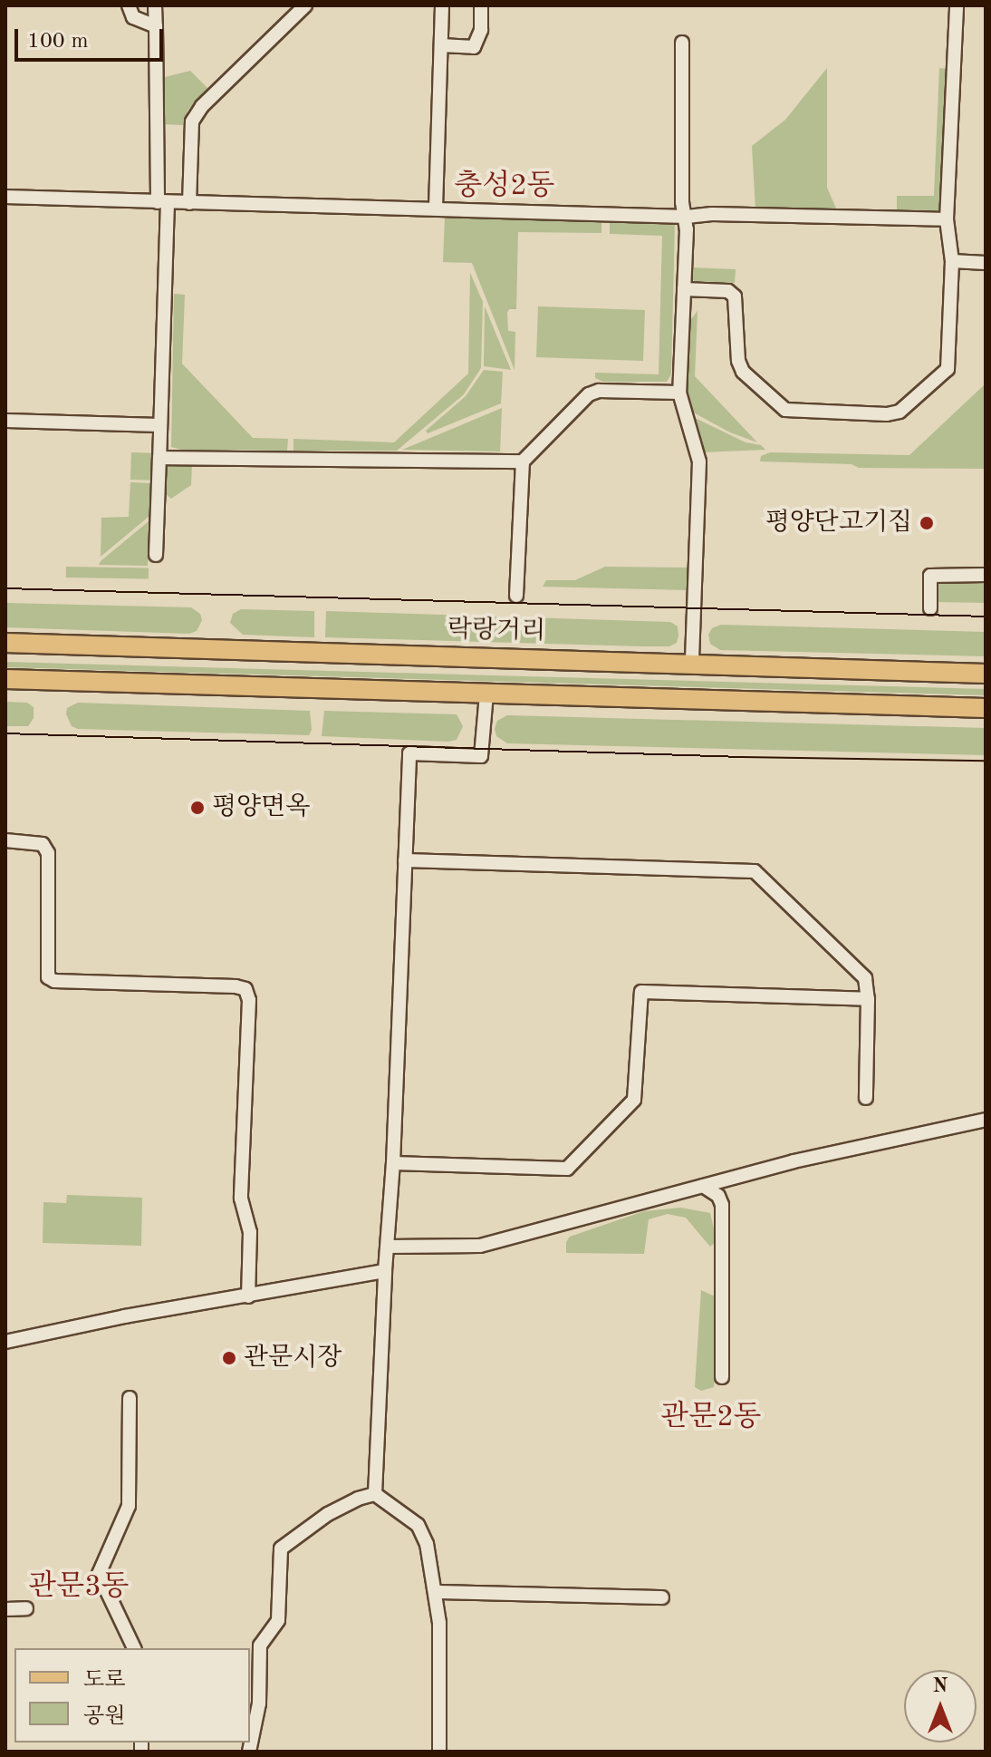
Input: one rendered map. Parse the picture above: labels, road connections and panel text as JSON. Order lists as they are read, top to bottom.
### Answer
{
  "streets": {
    "main road": ["락랑거리"]
  },
  "districts": ["충성2동", "관문2동", "관문3동"],
  "places": ["평양단고기집", "평양면옥", "관문시장"],
  "legend": ["도로", "공원"],
  "scale_bar": "100 m",
  "north": "top"
}
